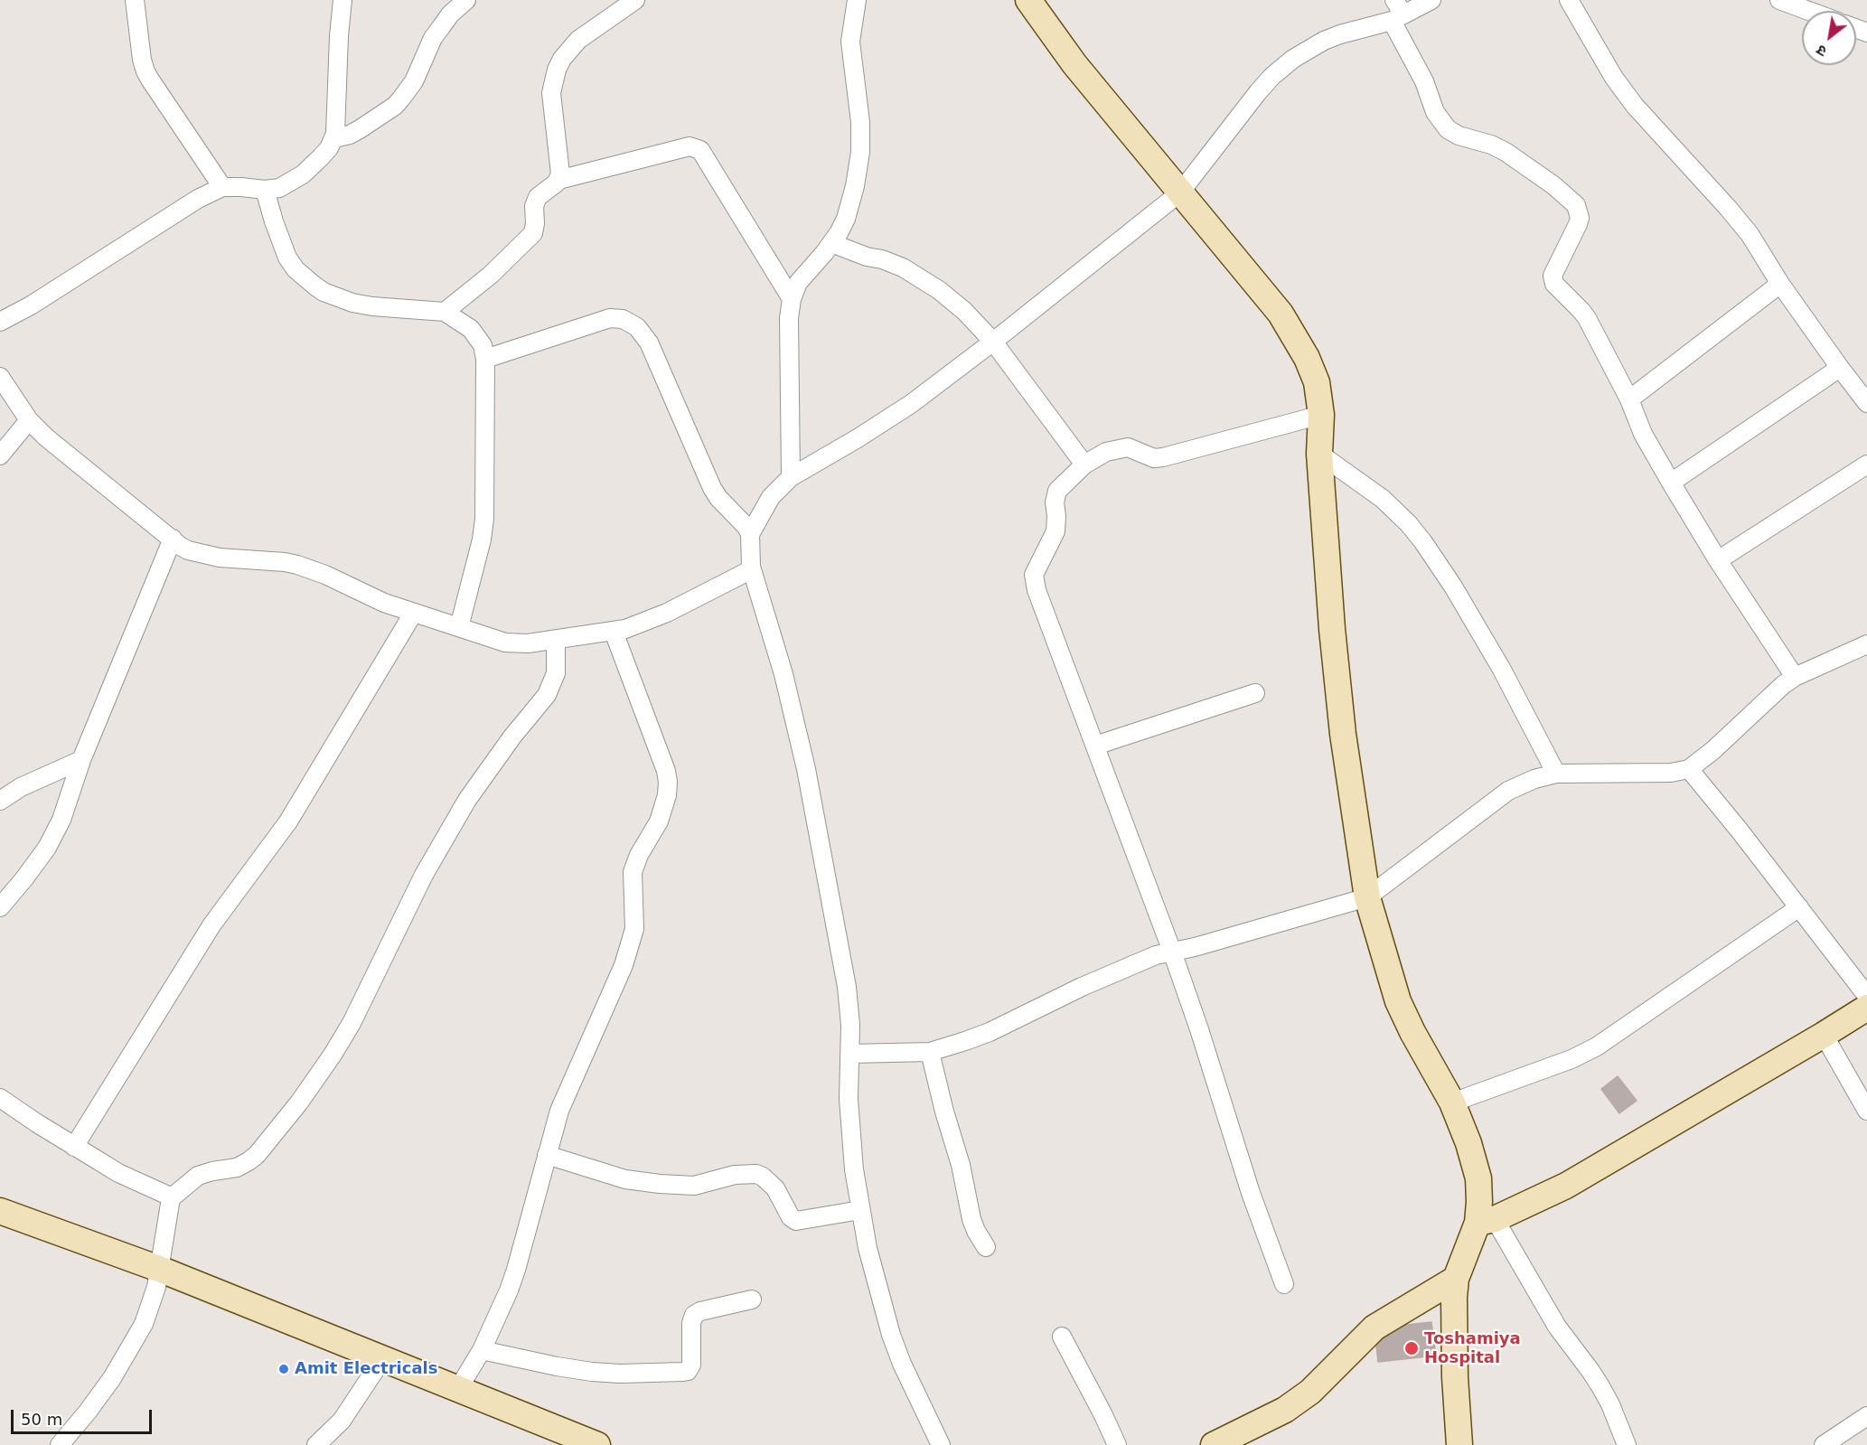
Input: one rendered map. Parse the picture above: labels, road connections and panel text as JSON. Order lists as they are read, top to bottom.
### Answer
{
  "places": ["Toshamiya Hospital", "Amit Electricals"],
  "scale_bar": "50 m",
  "north": "bottom left"
}
